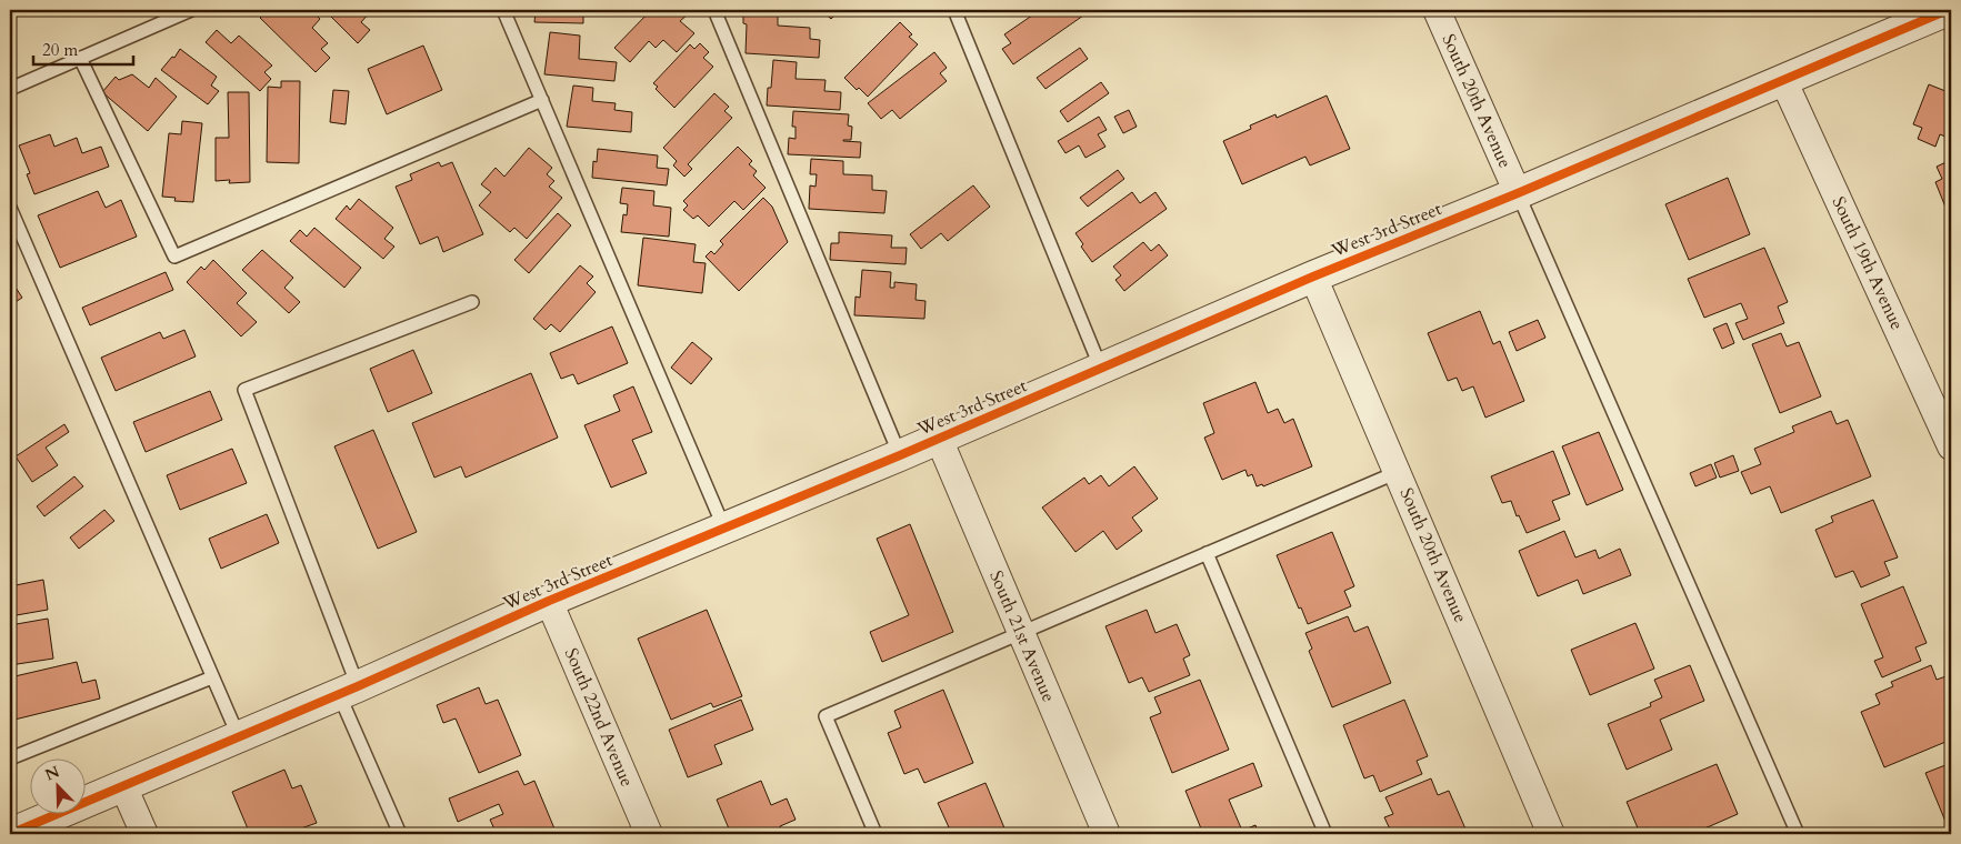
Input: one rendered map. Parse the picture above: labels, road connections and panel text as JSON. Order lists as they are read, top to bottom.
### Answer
{
  "streets": {
    "street": [
      "South 20th Avenue",
      "West 3rd Street",
      "South 19th Avenue",
      "South 21st Avenue",
      "South 22nd Avenue"
    ]
  },
  "crossings": [
    ["South 20th Avenue", "West 3rd Street"],
    ["West 3rd Street", "South 19th Avenue"],
    ["West 3rd Street", "South 21st Avenue"],
    ["West 3rd Street", "South 22nd Avenue"]
  ],
  "scale_bar": "20 m",
  "north": "top left"
}
